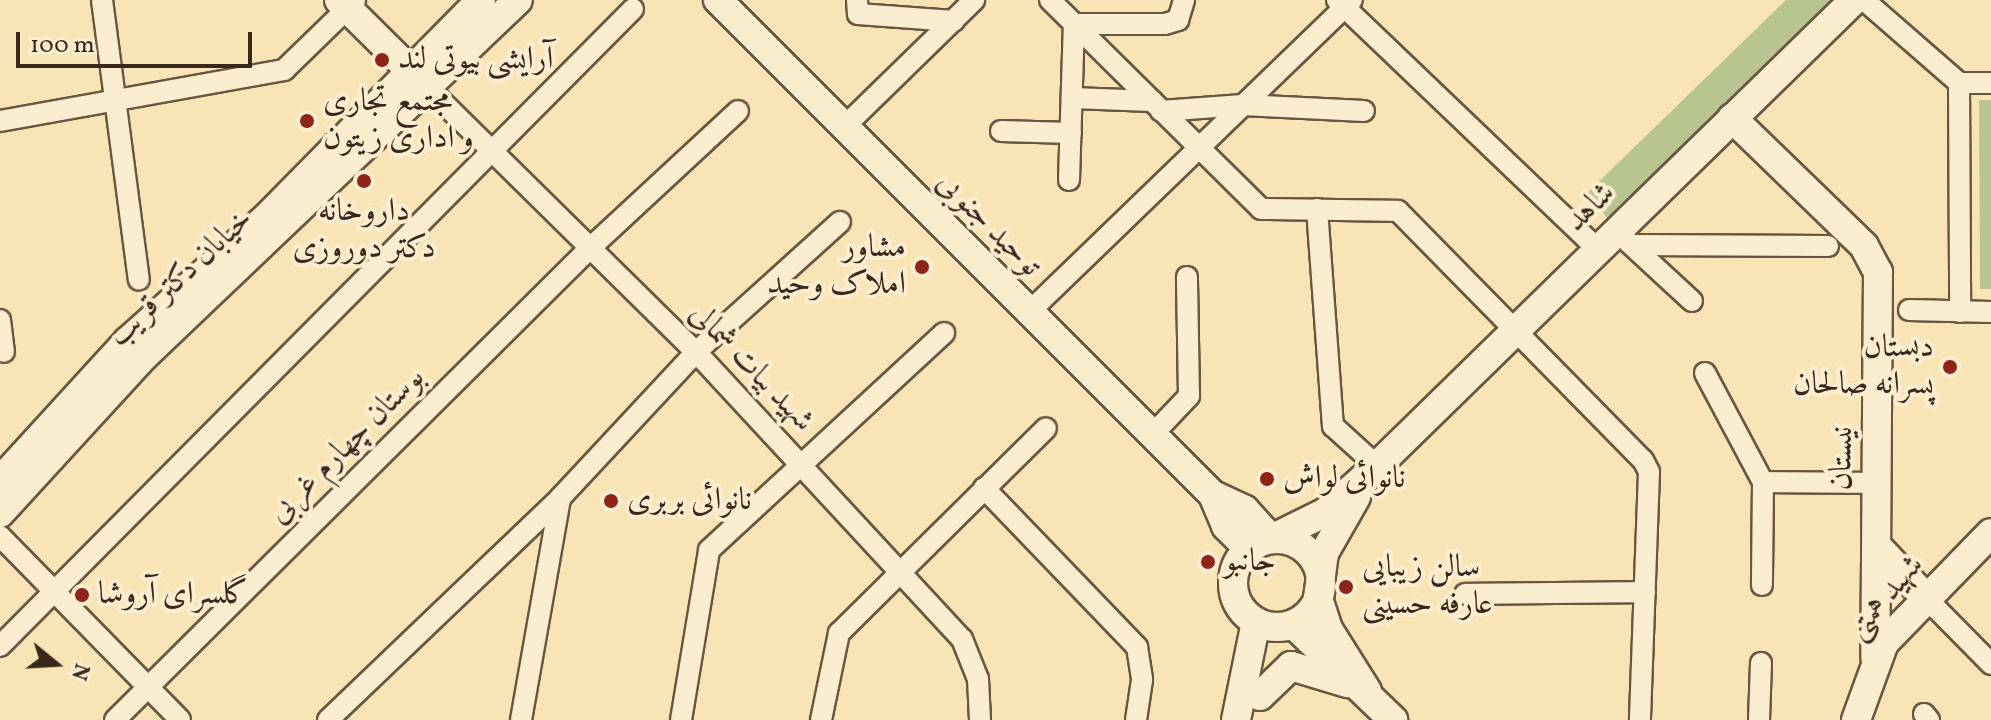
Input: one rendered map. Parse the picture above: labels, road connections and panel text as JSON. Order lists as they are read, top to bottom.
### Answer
{
  "streets": {
    "main road": [
      "شاهد",
      "توحید جنوبی",
      "خیابان دکتر قریب",
      "نيستان",
      "شهید همتی"
    ],
    "street": ["شهید بیات شمالی", "بوستان چهارم غربی"]
  },
  "crossings": [
    ["شاهد", "نيستان"],
    ["خیابان دکتر قریب", "شهید بیات شمالی"],
    ["شهید بیات شمالی", "بوستان چهارم غربی"],
    ["نيستان", "شهید همتی"]
  ],
  "places": [
    "آرایشی بیوتی لند",
    "مجتمع تجاری و اداری زیتون",
    "داروخانه دکتر دوروزی",
    "مشاور املاک وحید",
    "دبستان پسرانه صالحان",
    "نانوائی لواش",
    "نانوائی بربری",
    "جانبو",
    "سالن زیبایی عارفه حسینی",
    "گلسرای آروشا"
  ],
  "scale_bar": "100 m",
  "north": "right"
}
